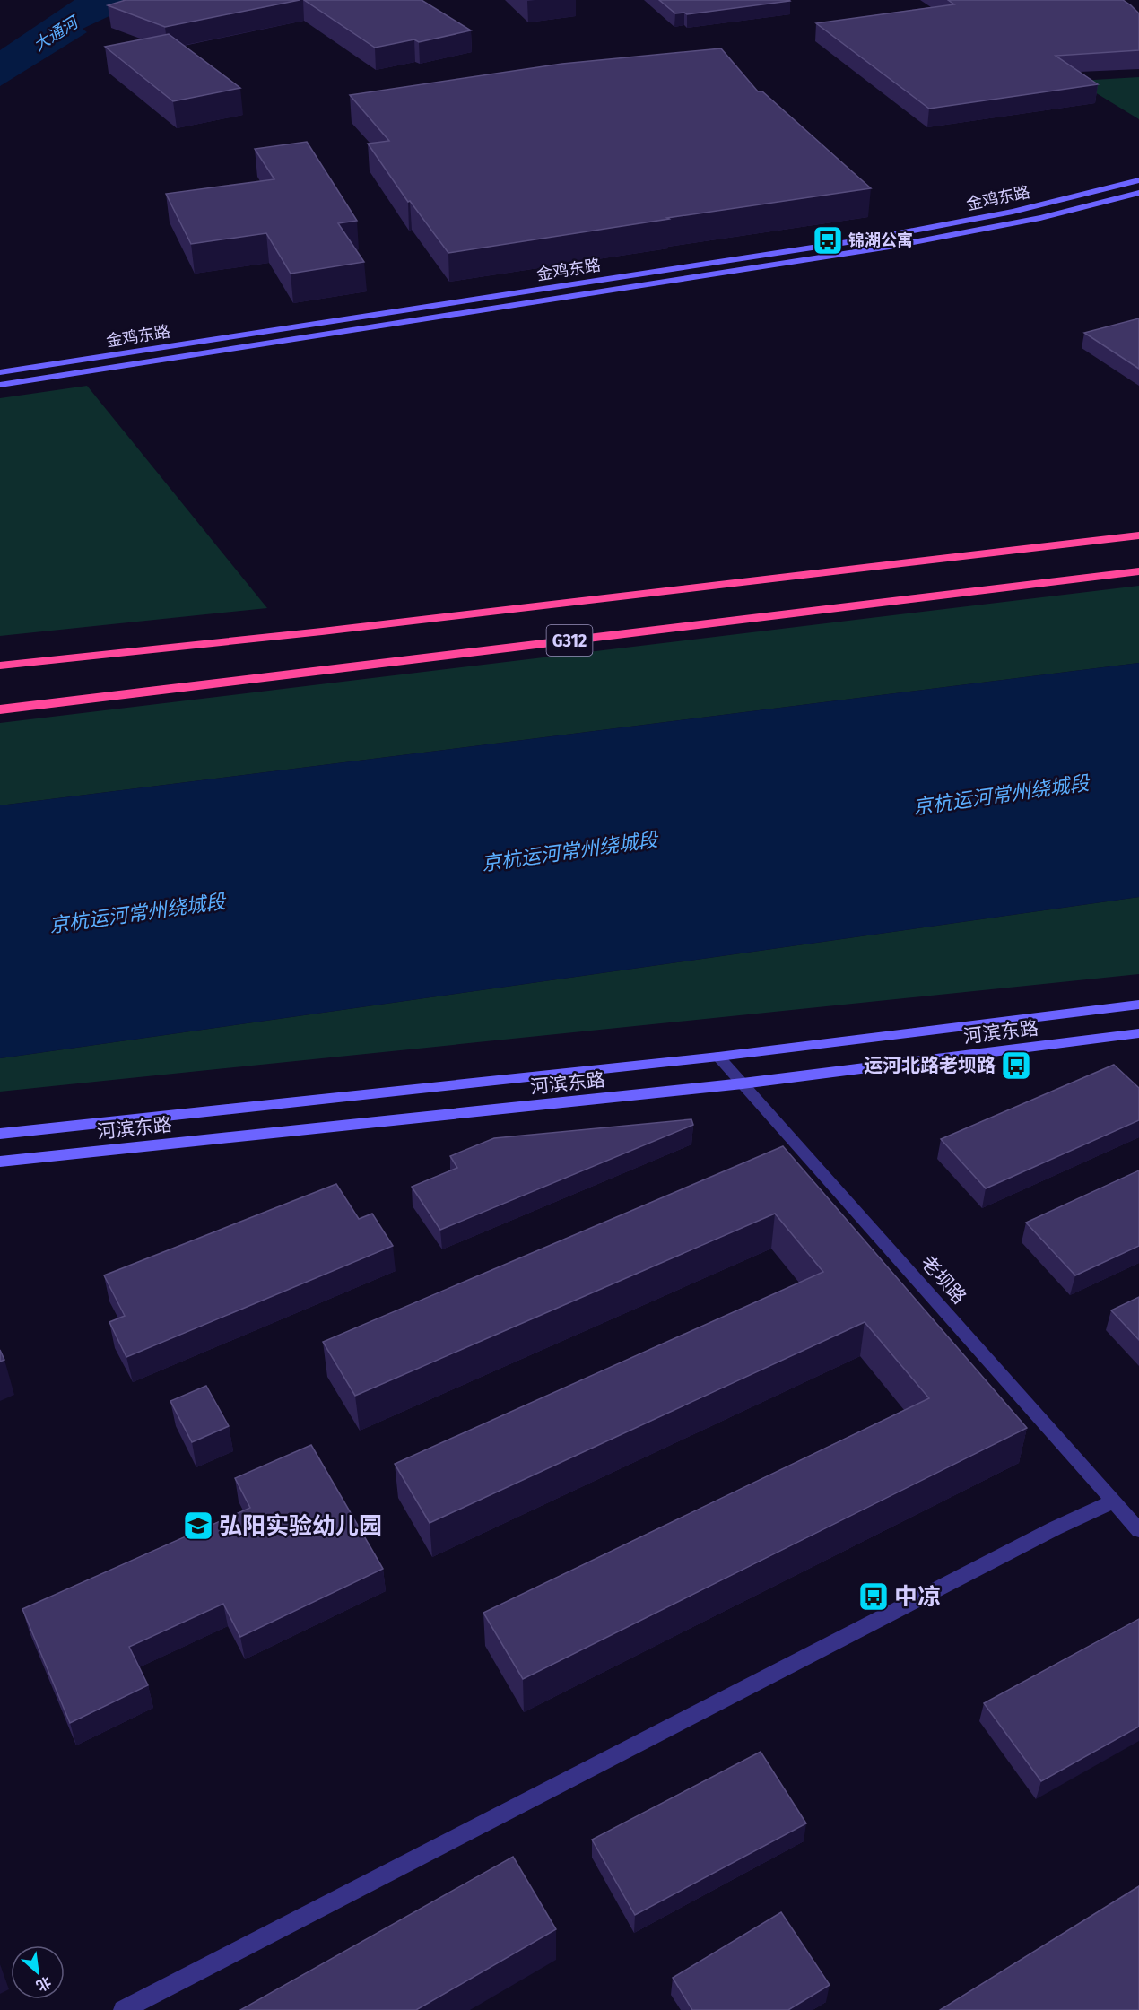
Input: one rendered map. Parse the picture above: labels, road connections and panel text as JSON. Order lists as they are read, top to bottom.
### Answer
{
  "streets": {
    "highway": ["G312"],
    "street": ["金鸡东路", "河滨东路", "老坝路"]
  },
  "crossings": [
    ["河滨东路", "老坝路"]
  ],
  "water": ["大通河", "京杭运河常州绕城段"],
  "places": {
    "bus stop": ["锦湖公寓", "运河北路老坝路", "中凉"],
    "school or university": ["弘阳实验幼儿园"]
  },
  "north": "bottom right"
}
